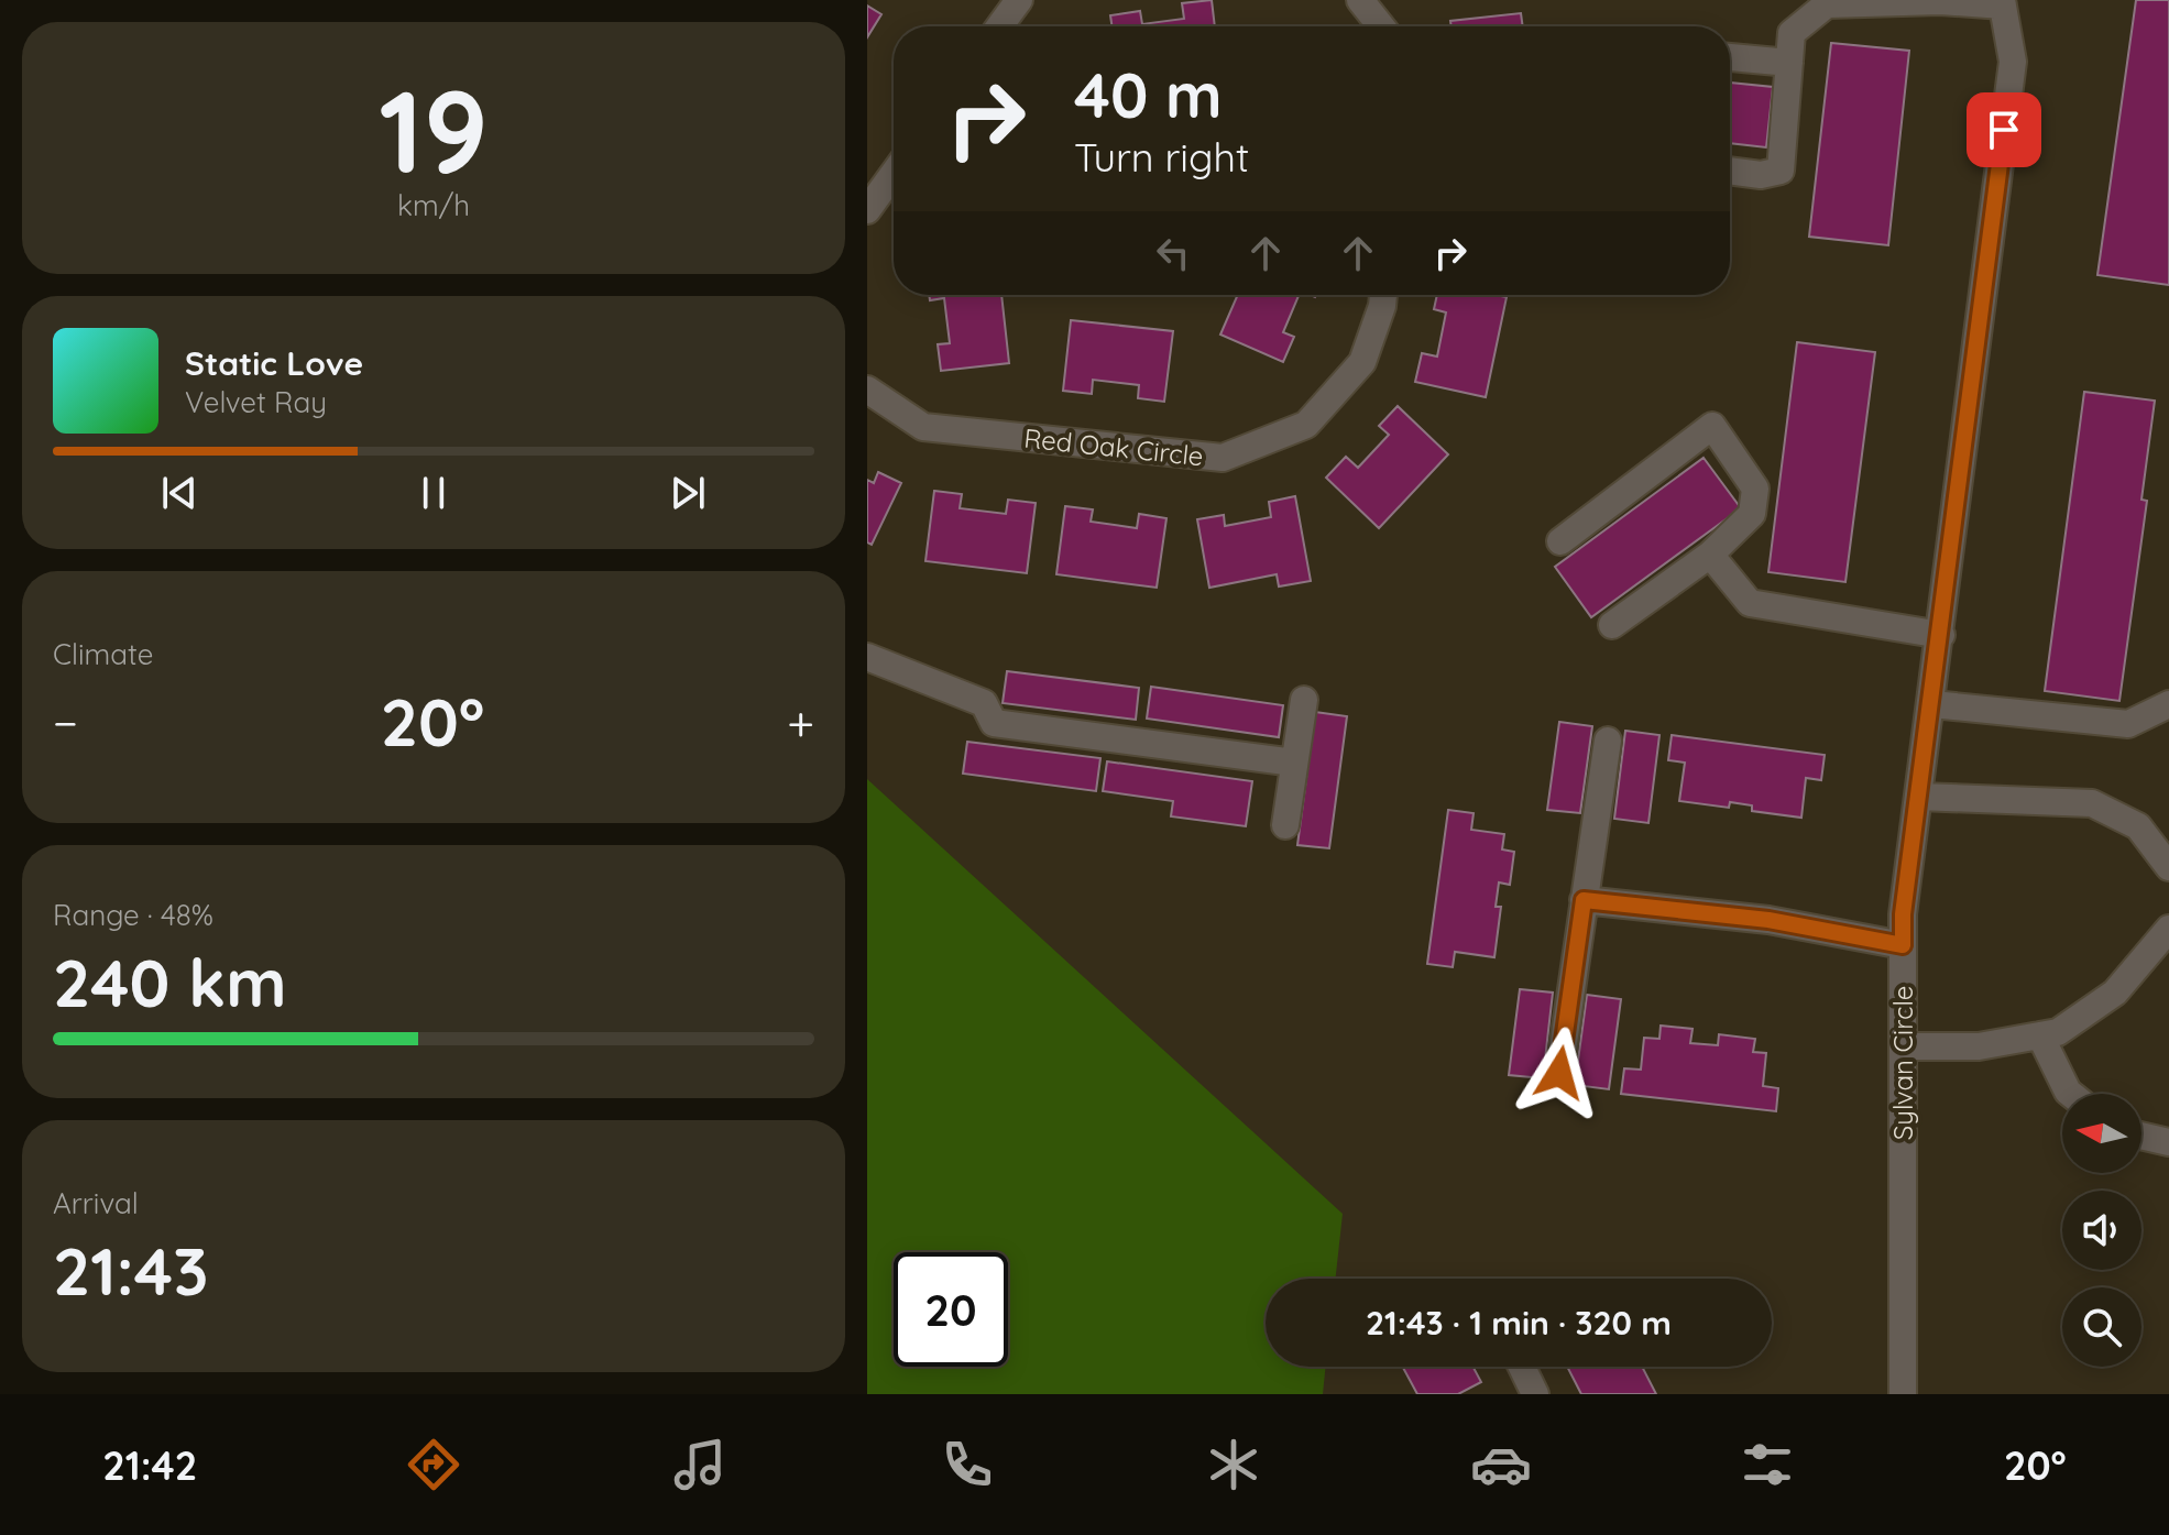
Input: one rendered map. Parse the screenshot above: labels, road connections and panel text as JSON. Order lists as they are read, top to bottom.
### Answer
{
  "streets": {
    "street": ["Red Oak Circle", "Sylvan Circle"]
  },
  "north": "left",
  "page": {
    "tile": [
      ["19", "km/h"],
      "Climate",
      ["Range · 48%", "240 km"],
      ["Arrival", "21:43"]
    ],
    "turn": ["40 m", "Turn right"],
    "song": ["Static Love", "Velvet Ray"],
    "heat": ["−", "20°", "+"],
    "limit": "20",
    "trip": "21:43 · 1 min · 320 m",
    "tabs": ["21:42", "20°"]
  }
}
